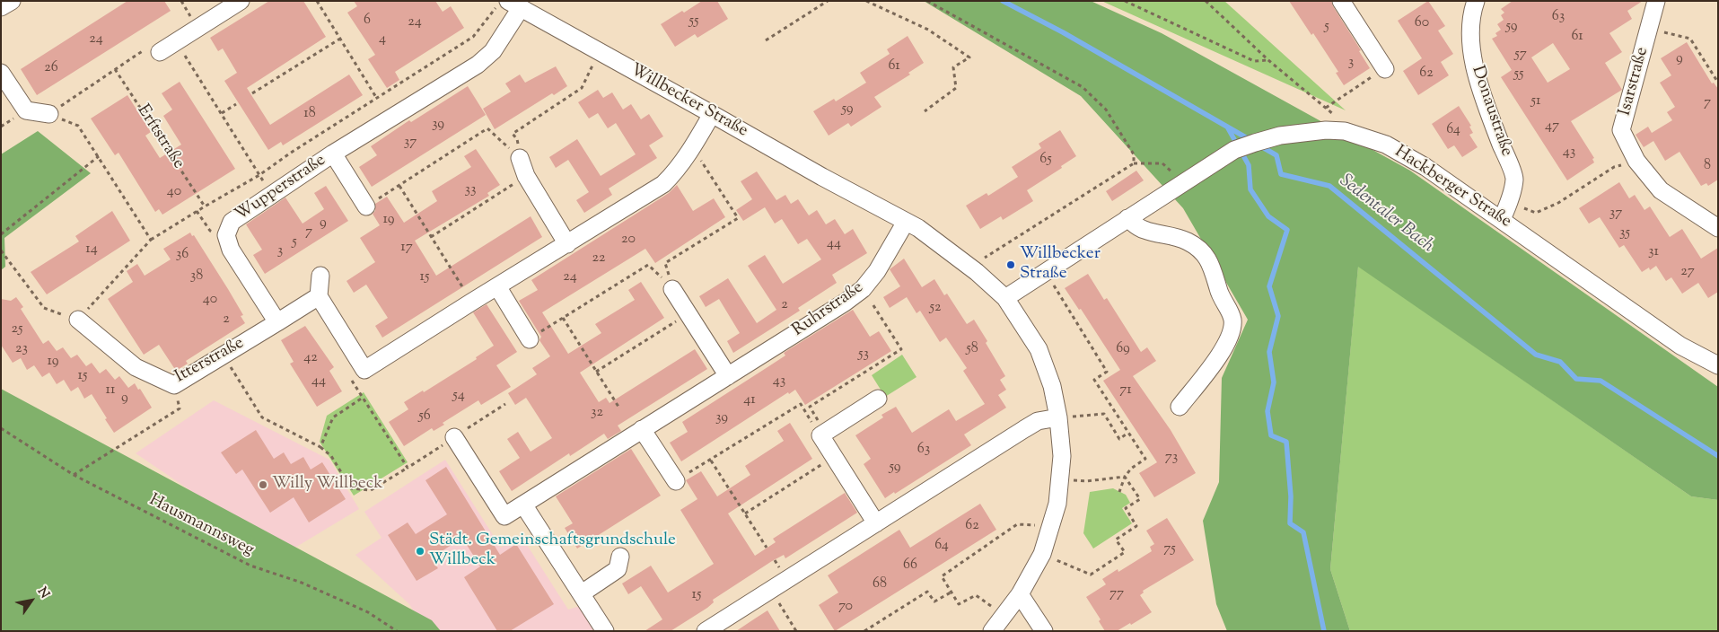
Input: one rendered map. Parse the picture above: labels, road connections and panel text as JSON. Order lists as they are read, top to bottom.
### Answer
{
  "streets": {
    "street": [
      "Isarstraße",
      "Willbecker Straße",
      "Donaustraße",
      "Hackberger Straße",
      "Wupperstraße",
      "Ruhrstraße",
      "Itterstraße"
    ],
    "path": ["Erftstraße", "Hausmannsweg"]
  },
  "crossings": [
    ["Willbecker Straße", "Hackberger Straße"],
    ["Willbecker Straße", "Wupperstraße"],
    ["Willbecker Straße", "Ruhrstraße"],
    ["Donaustraße", "Hackberger Straße"],
    ["Wupperstraße", "Itterstraße"]
  ],
  "water": ["Sedentaler Bach"],
  "places": ["Willbecker Straße", "Willy Willbeck", "Städt. Gemeinschaftsgrundschule Willbeck"],
  "house_numbers": [
    "63",
    "6",
    "55",
    "24",
    "60",
    "5",
    "59",
    "61",
    "24",
    "4",
    "57",
    "9",
    "3",
    "61",
    "26",
    "62",
    "55",
    "51",
    "7",
    "59",
    "18",
    "39",
    "47",
    "64",
    "37",
    "43",
    "65",
    "8",
    "33",
    "40",
    "37",
    "19",
    "9",
    "7",
    "35",
    "20",
    "5",
    "44",
    "17",
    "14",
    "3",
    "31",
    "36",
    "22",
    "27",
    "38",
    "15",
    "24",
    "40",
    "2",
    "52",
    "2",
    "25",
    "23",
    "58",
    "69",
    "53",
    "42",
    "19",
    "15",
    "44",
    "43",
    "11",
    "71",
    "54",
    "9",
    "41",
    "32",
    "56",
    "39",
    "63",
    "73",
    "59",
    "62",
    "64",
    "75",
    "66",
    "68",
    "77",
    "15",
    "70"
  ],
  "north": "top right"
}
